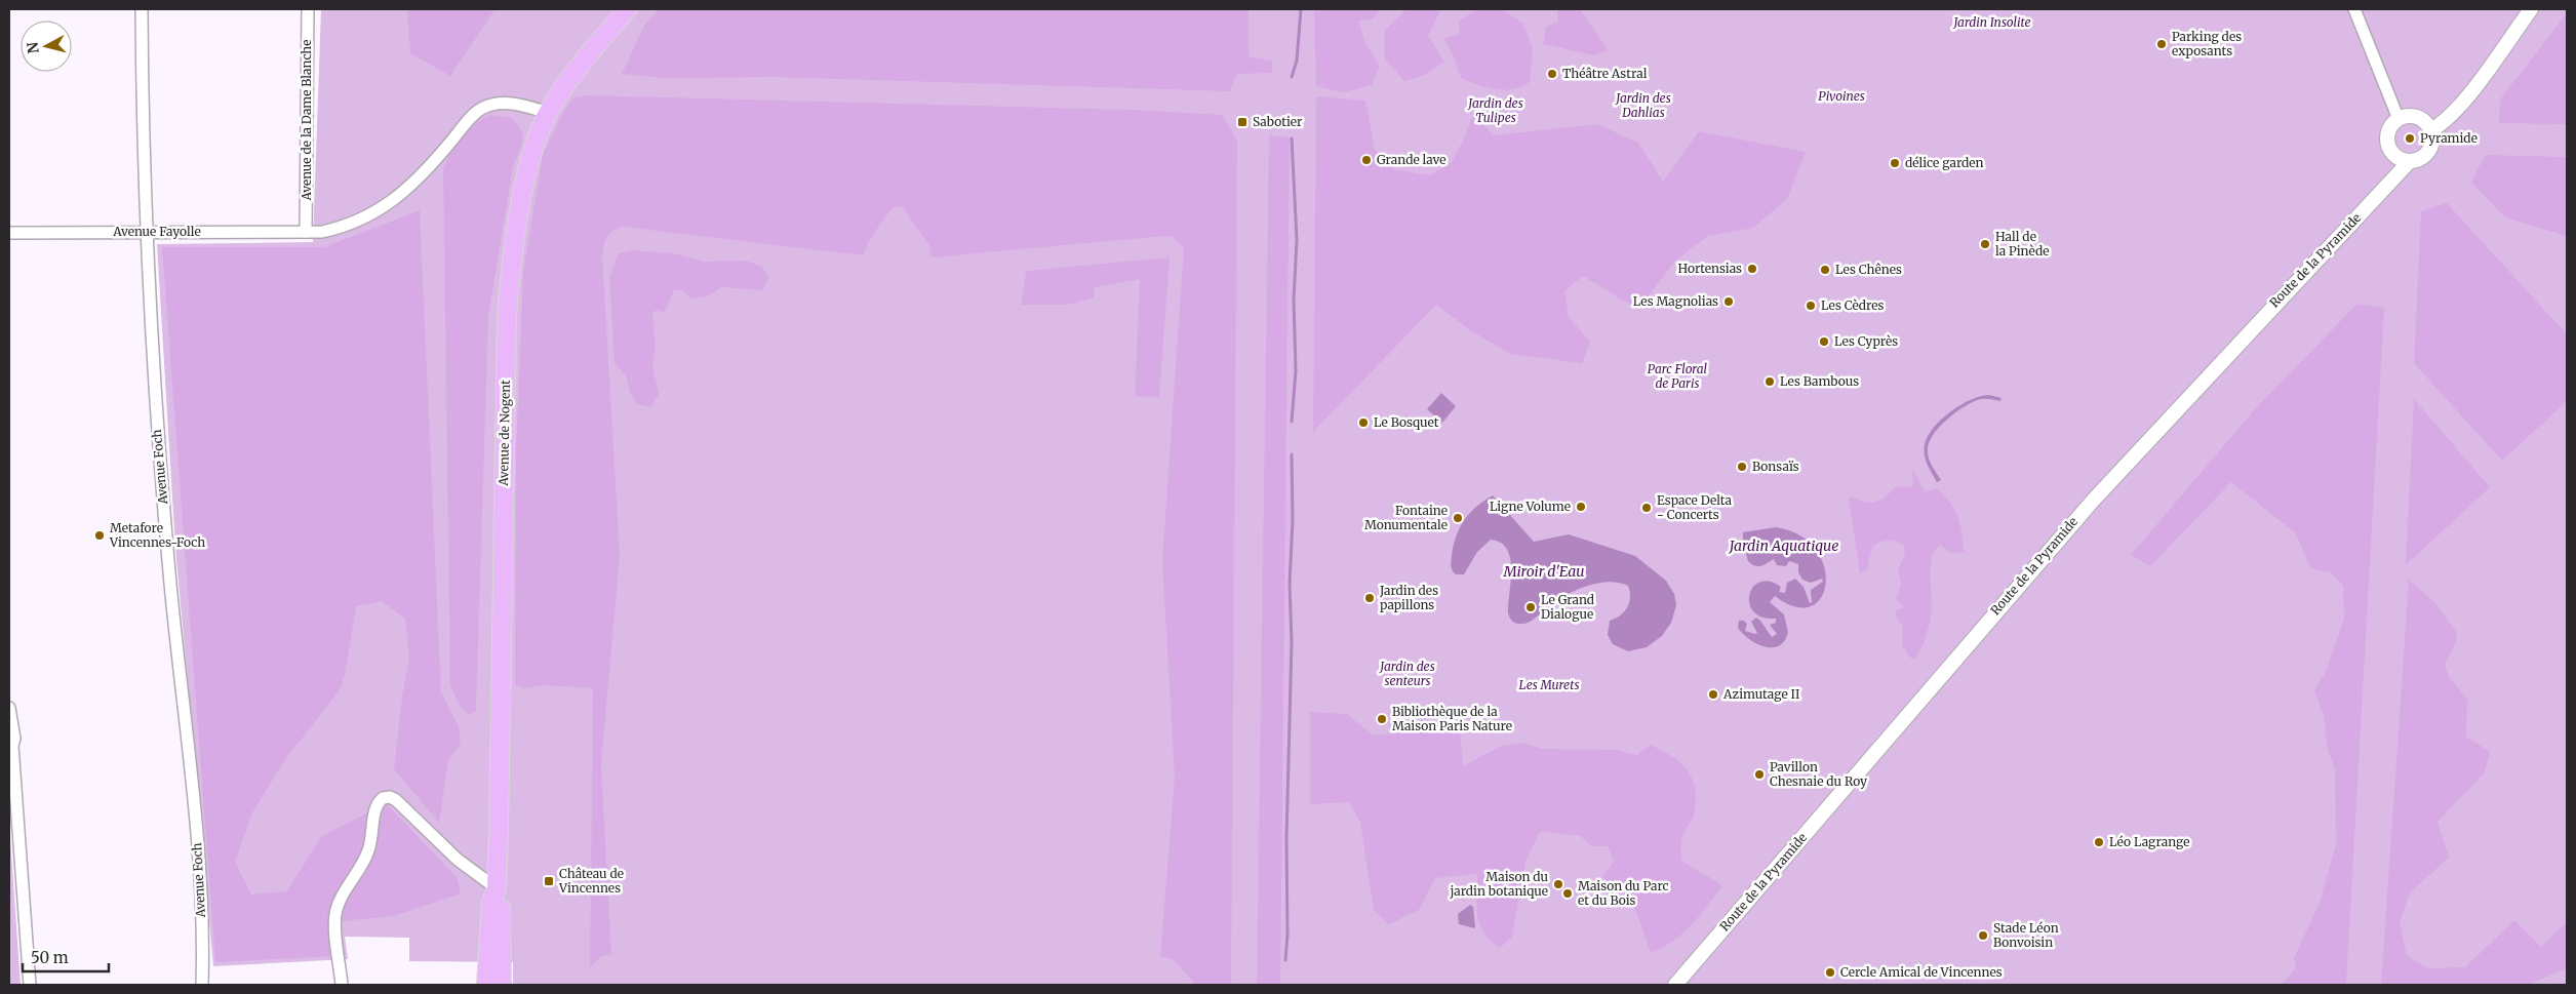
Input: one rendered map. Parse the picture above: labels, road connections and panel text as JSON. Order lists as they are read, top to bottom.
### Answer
{
  "streets": {
    "main road": ["Avenue de Nogent"],
    "street": [
      "Avenue de la Dame Blanche",
      "Avenue Fayolle",
      "Route de la Pyramide",
      "Avenue Foch"
    ]
  },
  "crossings": [
    ["Avenue de la Dame Blanche", "Avenue Fayolle"],
    ["Avenue Fayolle", "Avenue de Nogent"],
    ["Avenue Fayolle", "Avenue Foch"]
  ],
  "water": ["Jardin Aquatique", "Miroir d'Eau"],
  "parks": [
    "Jardin Insolite",
    "Pivoines",
    "Jardin des Dahlias",
    "Jardin des Tulipes",
    "Parc Floral de Paris",
    "Jardin des senteurs",
    "Les Murets"
  ],
  "places": {
    "other": [
      "Parking des exposants",
      "Théâtre Astral",
      "Pyramide",
      "Grande lave",
      "délice garden",
      "Hall de la Pinède",
      "Hortensias",
      "Les Chênes",
      "Les Magnolias",
      "Les Cèdres",
      "Les Cyprès",
      "Les Bambous",
      "Le Bosquet",
      "Bonsaïs",
      "Ligne Volume",
      "Espace Delta - Concerts",
      "Fontaine Monumentale",
      "Metafore Vincennes-Foch",
      "Jardin des papillons",
      "Le Grand Dialogue",
      "Azimutage II",
      "Bibliothèque de la Maison Paris Nature",
      "Pavillon Chesnaie du Roy",
      "Léo Lagrange",
      "Maison du jardin botanique",
      "Maison du Parc et du Bois",
      "Stade Léon Bonvoisin",
      "Cercle Amical de Vincennes"
    ],
    "transit": ["Sabotier", "Château de Vincennes"]
  },
  "scale_bar": "50 m",
  "north": "left"
}
